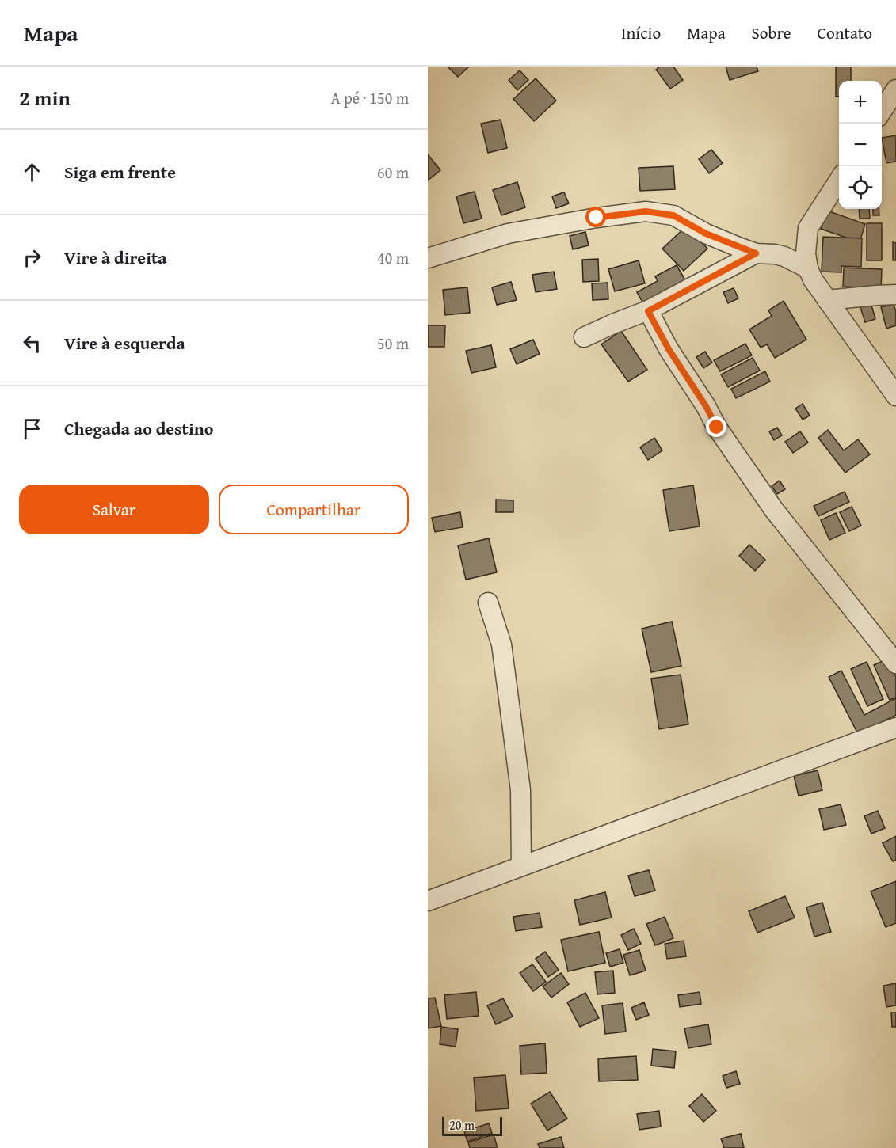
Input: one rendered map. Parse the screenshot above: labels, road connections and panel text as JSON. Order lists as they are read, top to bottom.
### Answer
{
  "scale_bar": "20 m",
  "page": {
    "header": "Mapa",
    "nav": [
      "Início",
      "Mapa",
      "Sobre",
      "Contato"
    ],
    "heading": ["2 min", "A pé · 150 m"],
    "map_buttons": ["+", "−"],
    "list": [
      ["Siga em frente", "60 m"],
      ["Vire à direita", "40 m"],
      ["Vire à esquerda", "50 m"],
      "Chegada ao destino"
    ],
    "buttons": ["Salvar", "Compartilhar"],
    "scale": "20 m"
  }
}
